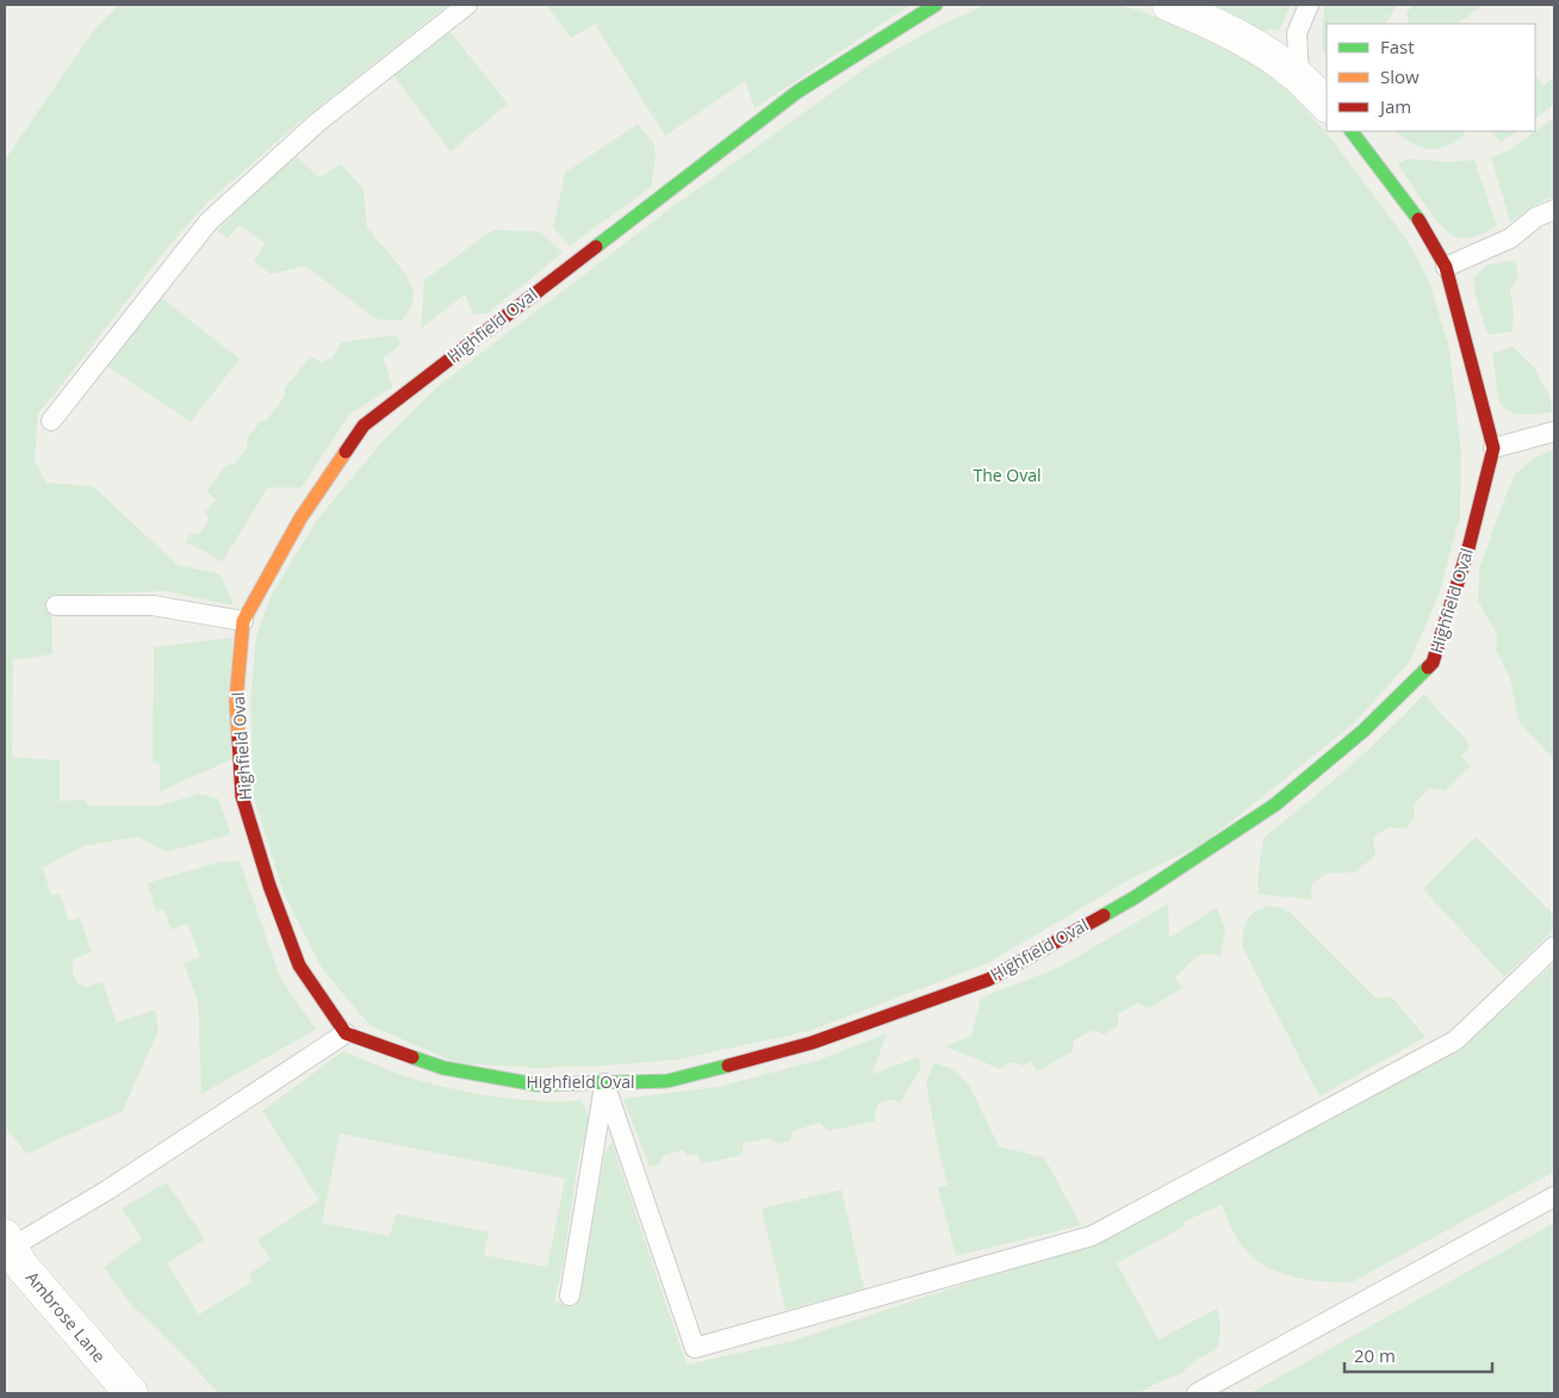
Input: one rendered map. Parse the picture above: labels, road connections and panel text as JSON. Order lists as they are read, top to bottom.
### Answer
{
  "streets": {
    "street": ["Highfield Oval", "Ambrose Lane"]
  },
  "parks": ["The Oval"],
  "legend": ["Fast", "Slow", "Jam"],
  "scale_bar": "20 m"
}
